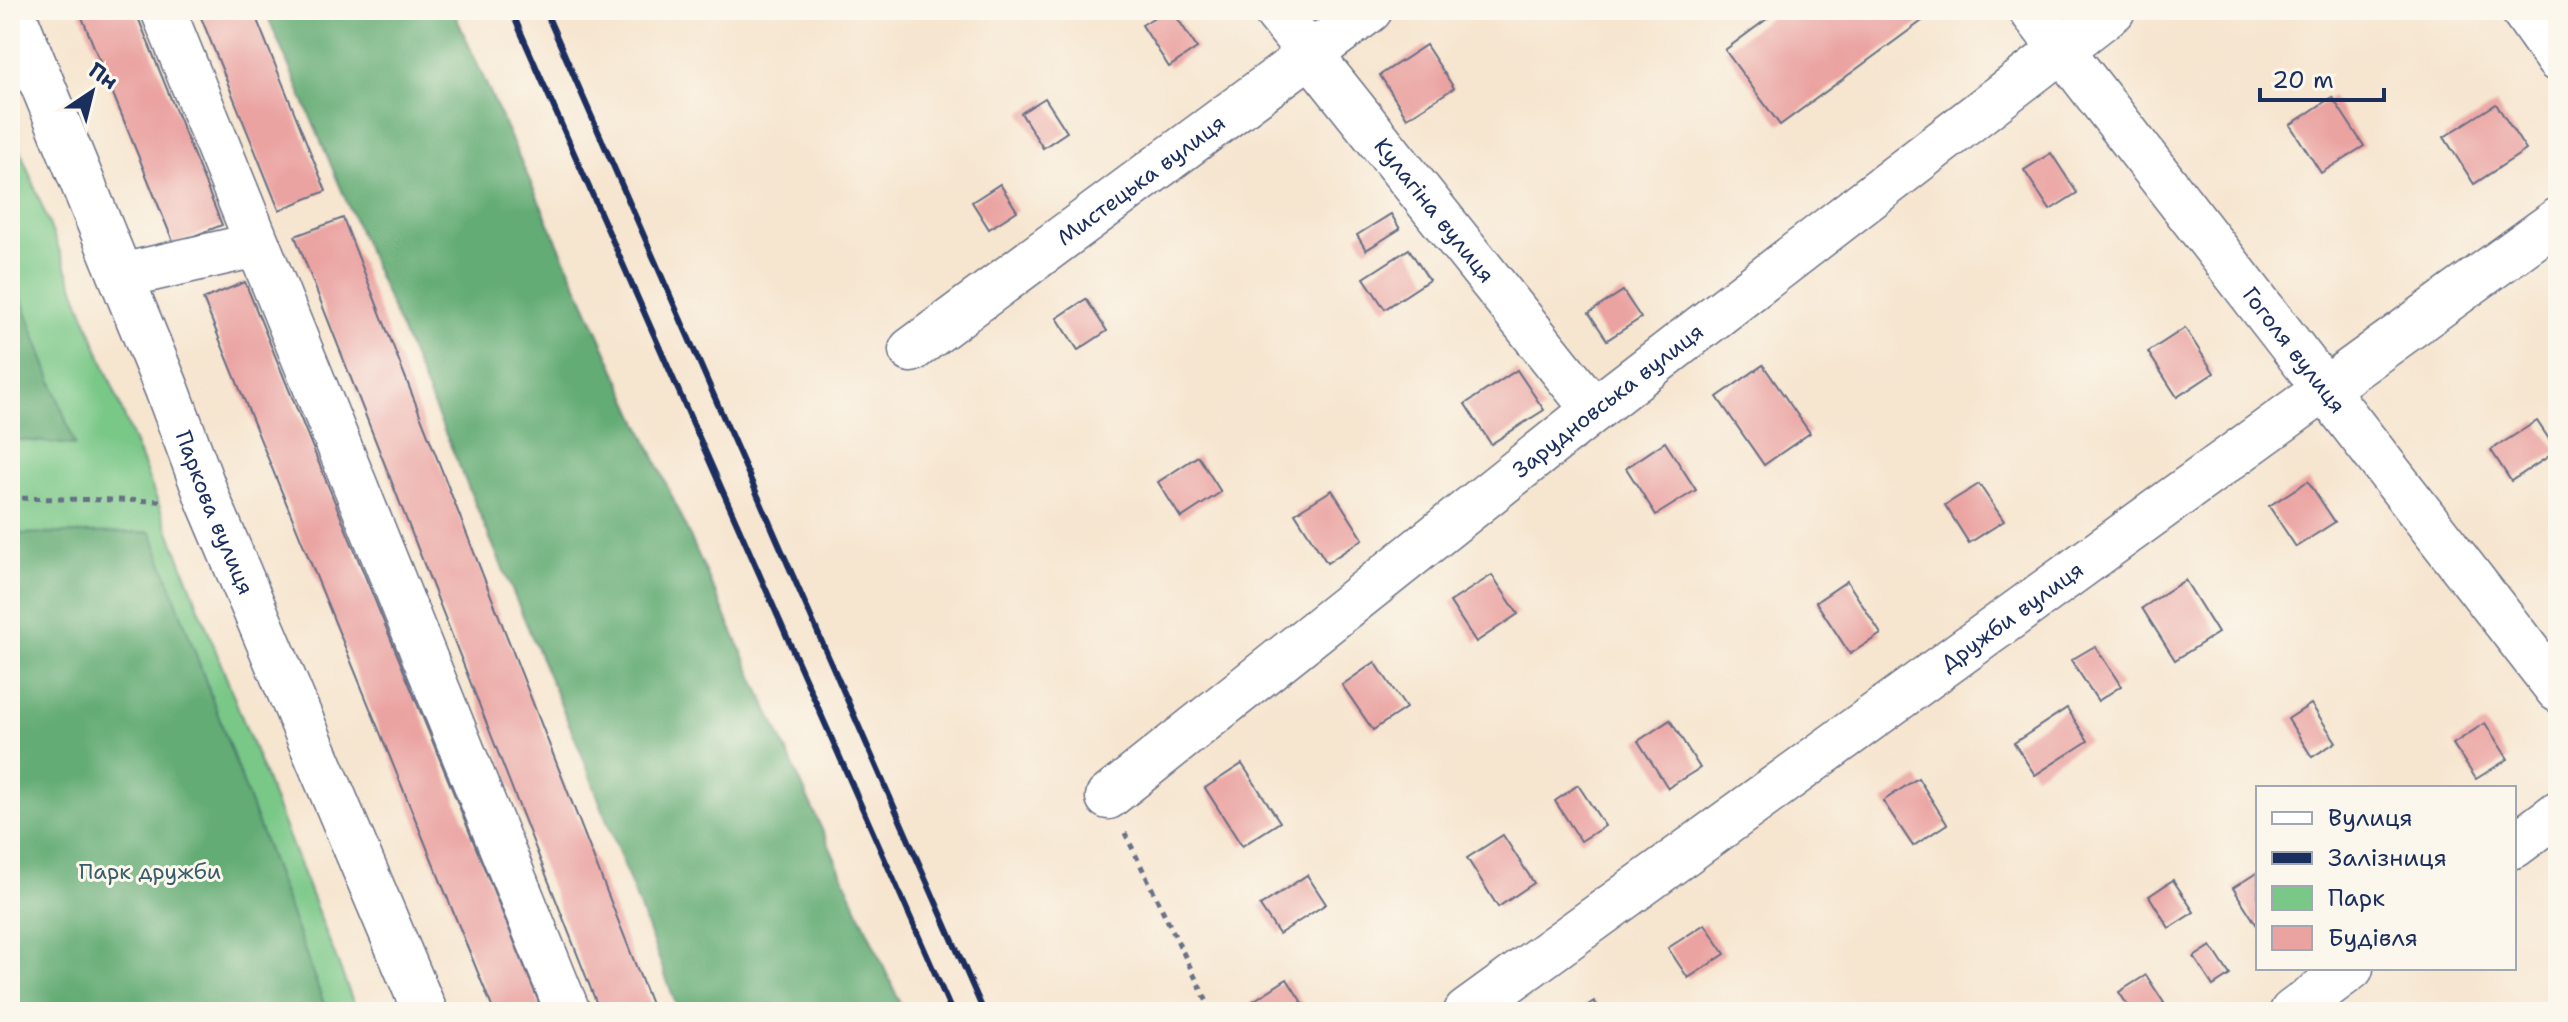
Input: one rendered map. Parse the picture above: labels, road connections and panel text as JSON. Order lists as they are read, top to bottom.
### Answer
{
  "streets": {
    "street": [
      "Мистецька вулиця",
      "Кулагіна вулиця",
      "Гоголя вулиця",
      "Зарудновська вулиця",
      "Паркова вулиця",
      "Дружби вулиця"
    ]
  },
  "crossings": [
    ["Мистецька вулиця", "Кулагіна вулиця"],
    ["Кулагіна вулиця", "Зарудновська вулиця"],
    ["Гоголя вулиця", "Зарудновська вулиця"],
    ["Гоголя вулиця", "Дружби вулиця"]
  ],
  "parks": ["Парк дружби"],
  "legend": [
    "Вулиця",
    "Залізниця",
    "Парк",
    "Будівля"
  ],
  "scale_bar": "20 m",
  "north": "top right"
}
